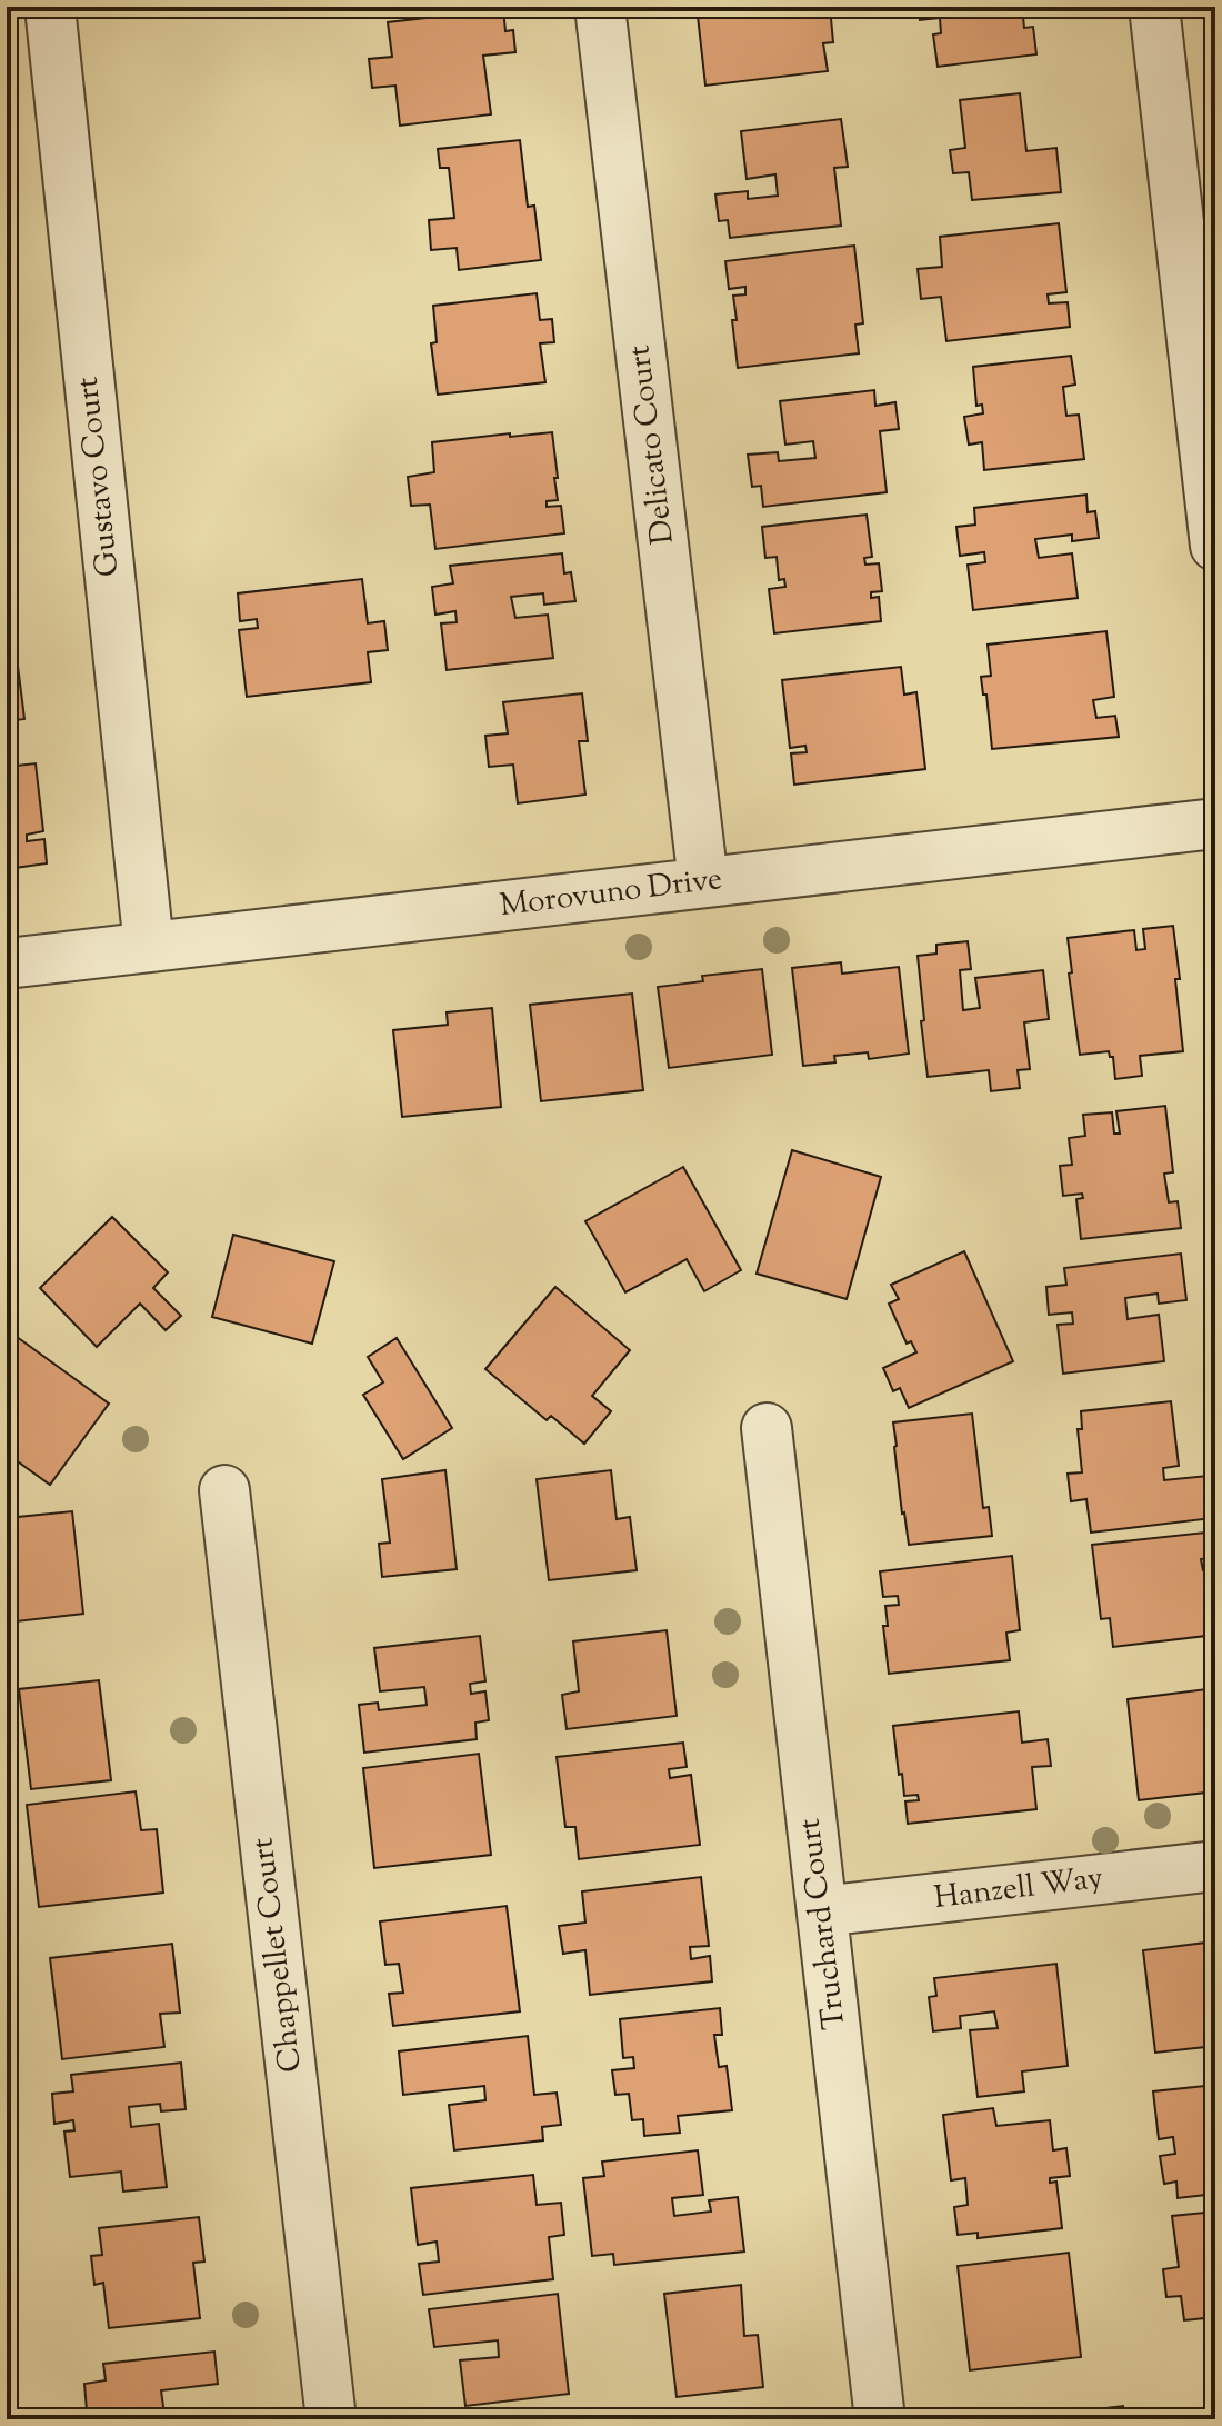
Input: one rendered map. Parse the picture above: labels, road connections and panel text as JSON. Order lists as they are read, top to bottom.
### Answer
{
  "streets": {
    "street": [
      "Delicato Court",
      "Gustavo Court",
      "Morovuno Drive",
      "Hanzell Way",
      "Truchard Court",
      "Chappellet Court"
    ]
  },
  "crossings": [
    ["Delicato Court", "Morovuno Drive"],
    ["Gustavo Court", "Morovuno Drive"],
    ["Hanzell Way", "Truchard Court"]
  ]
}
